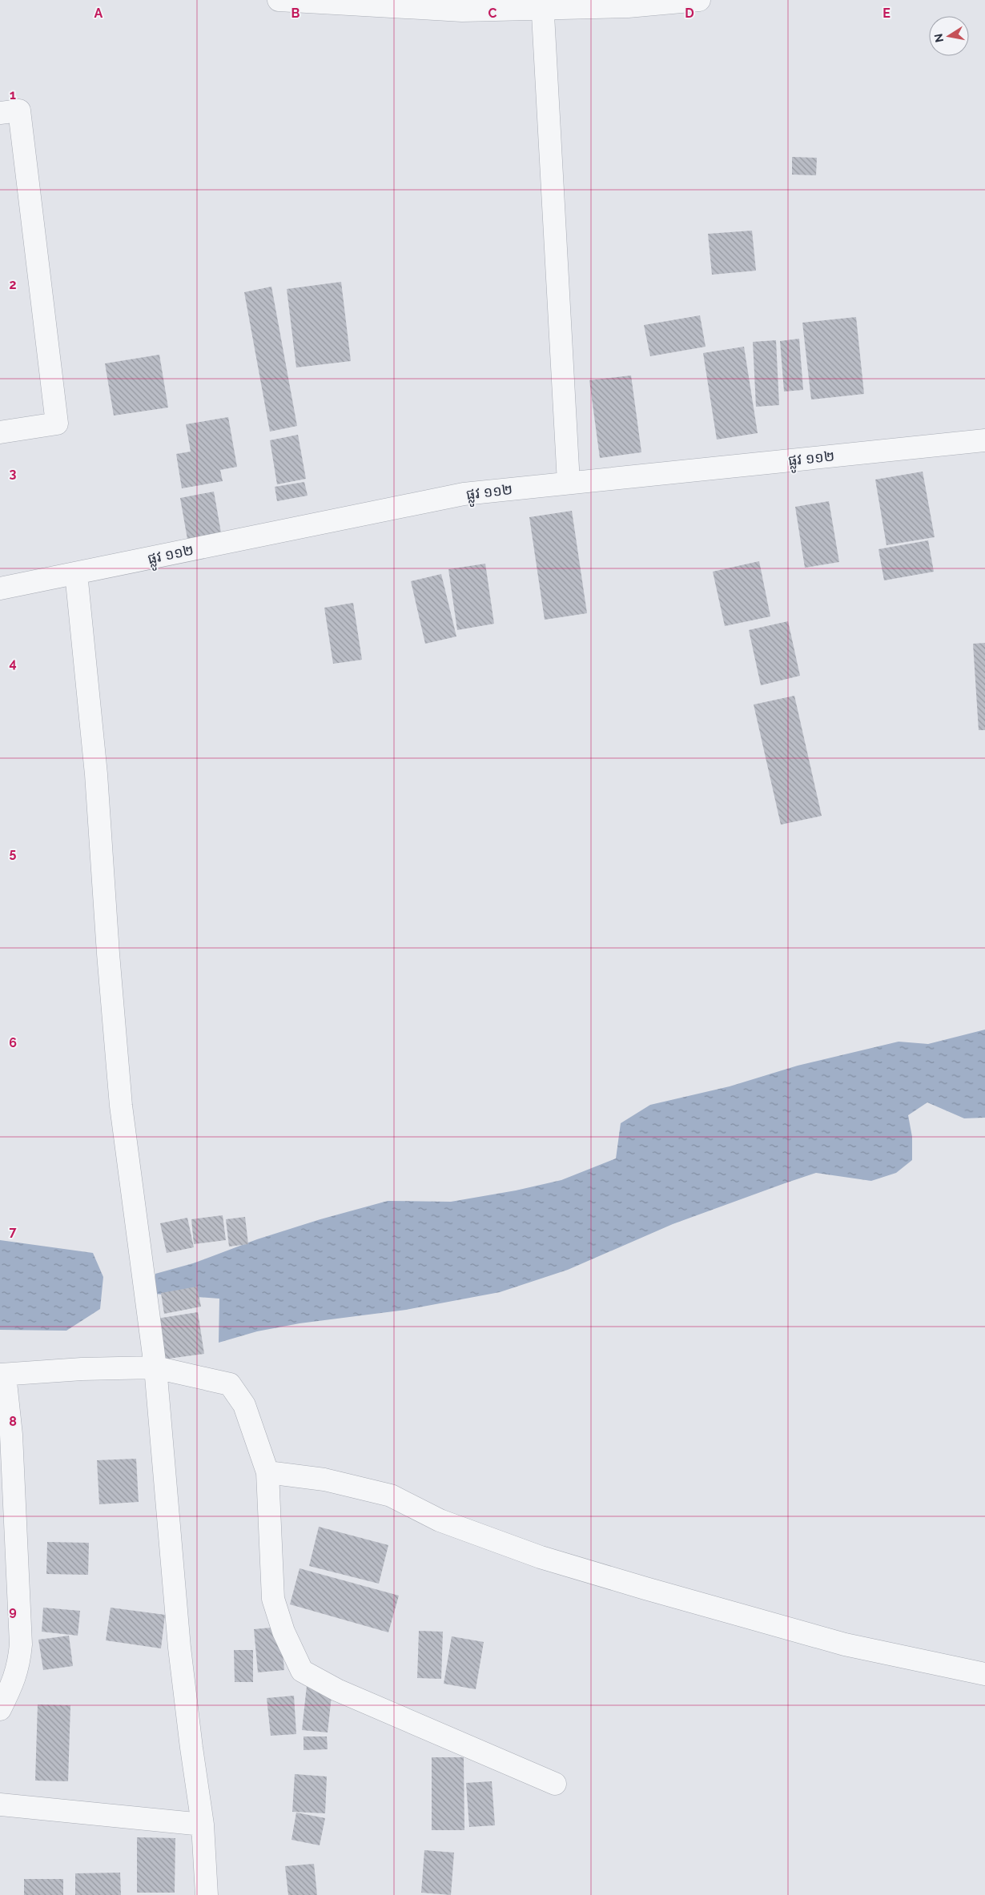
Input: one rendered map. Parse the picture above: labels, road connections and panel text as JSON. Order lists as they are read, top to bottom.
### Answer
{
  "streets": {
    "street": ["ផ្លូវ ១១២"]
  },
  "north": "left",
  "grid": {
    "columns": [
      "A",
      "B",
      "C",
      "D",
      "E"
    ],
    "rows": [
      "1",
      "2",
      "3",
      "4",
      "5",
      "6",
      "7",
      "8",
      "9"
    ]
  }
}
